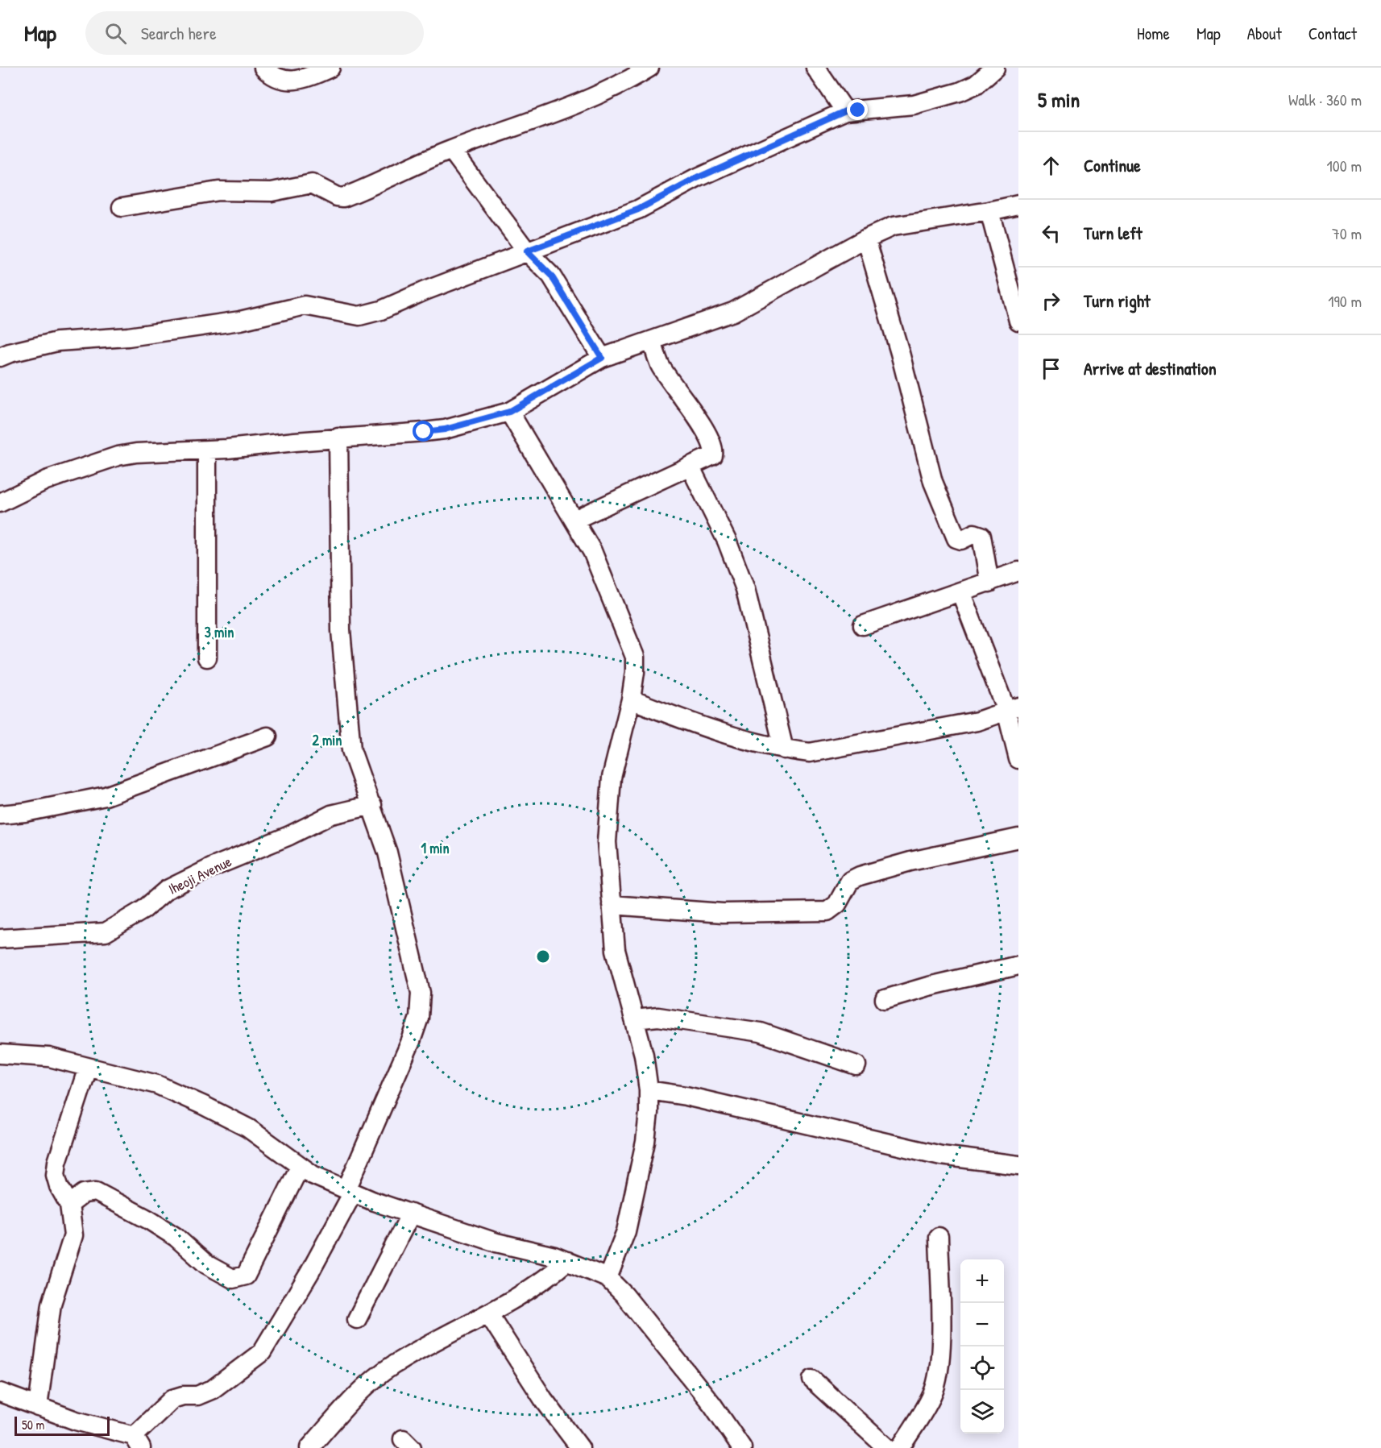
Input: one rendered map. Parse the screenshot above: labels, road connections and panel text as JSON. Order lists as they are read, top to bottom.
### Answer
{
  "streets": {
    "street": ["Iheoji Avenue"]
  },
  "scale_bar": "50 m",
  "page": {
    "header": "Map",
    "search": "Search here",
    "nav": [
      "Home",
      "Map",
      "About",
      "Contact"
    ],
    "heading": ["5 min", "Walk · 360 m"],
    "list": [
      ["Continue", "100 m"],
      ["Turn left", "70 m"],
      ["Turn right", "190 m"],
      "Arrive at destination"
    ],
    "map_buttons": ["+", "−"],
    "scale": "50 m"
  },
  "rings": ["3 min", "2 min", "1 min"]
}
